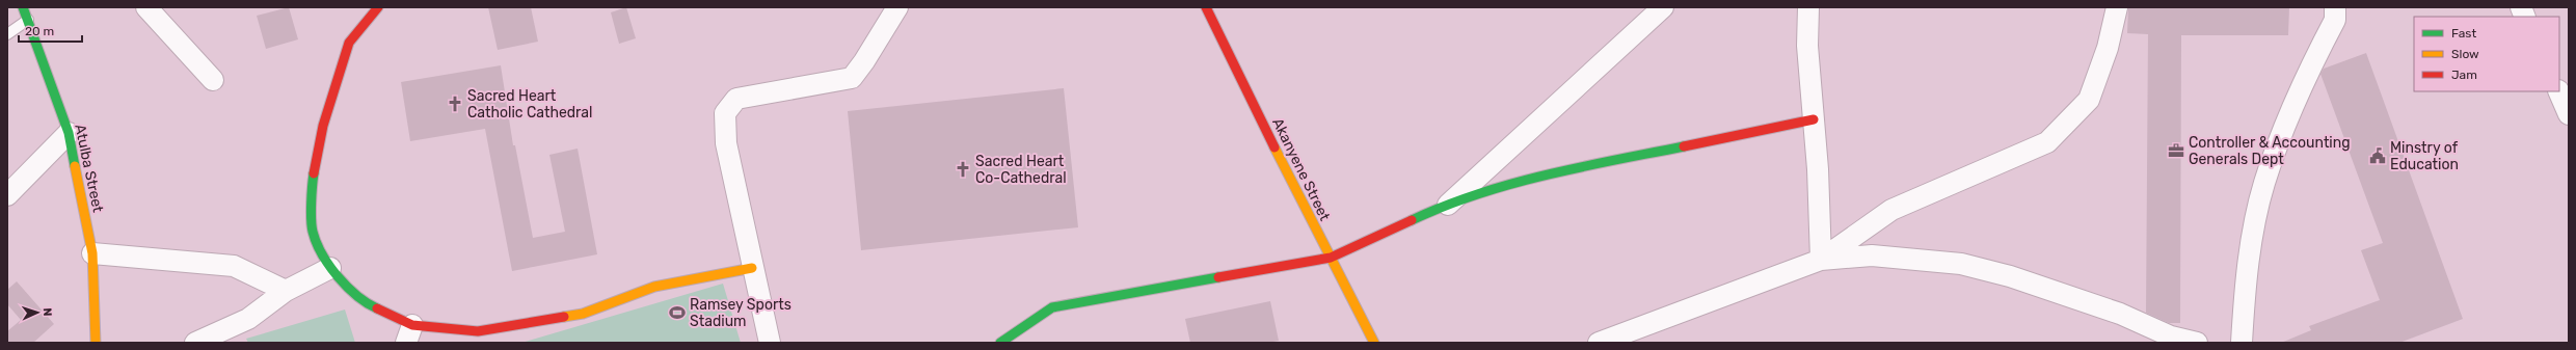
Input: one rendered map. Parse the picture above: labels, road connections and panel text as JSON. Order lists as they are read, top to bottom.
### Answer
{
  "streets": {
    "street": ["Atulba Street", "Akanyene Street"]
  },
  "places": {
    "church": ["Sacred Heart Catholic Cathedral", "Sacred Heart Co-Cathedral"],
    "office": ["Controller & Accounting Generals Dept"],
    "public building": ["Minstry of Education"],
    "sports": ["Ramsey Sports Stadium"]
  },
  "legend": ["Fast", "Slow", "Jam"],
  "scale_bar": "20 m",
  "north": "right"
}
